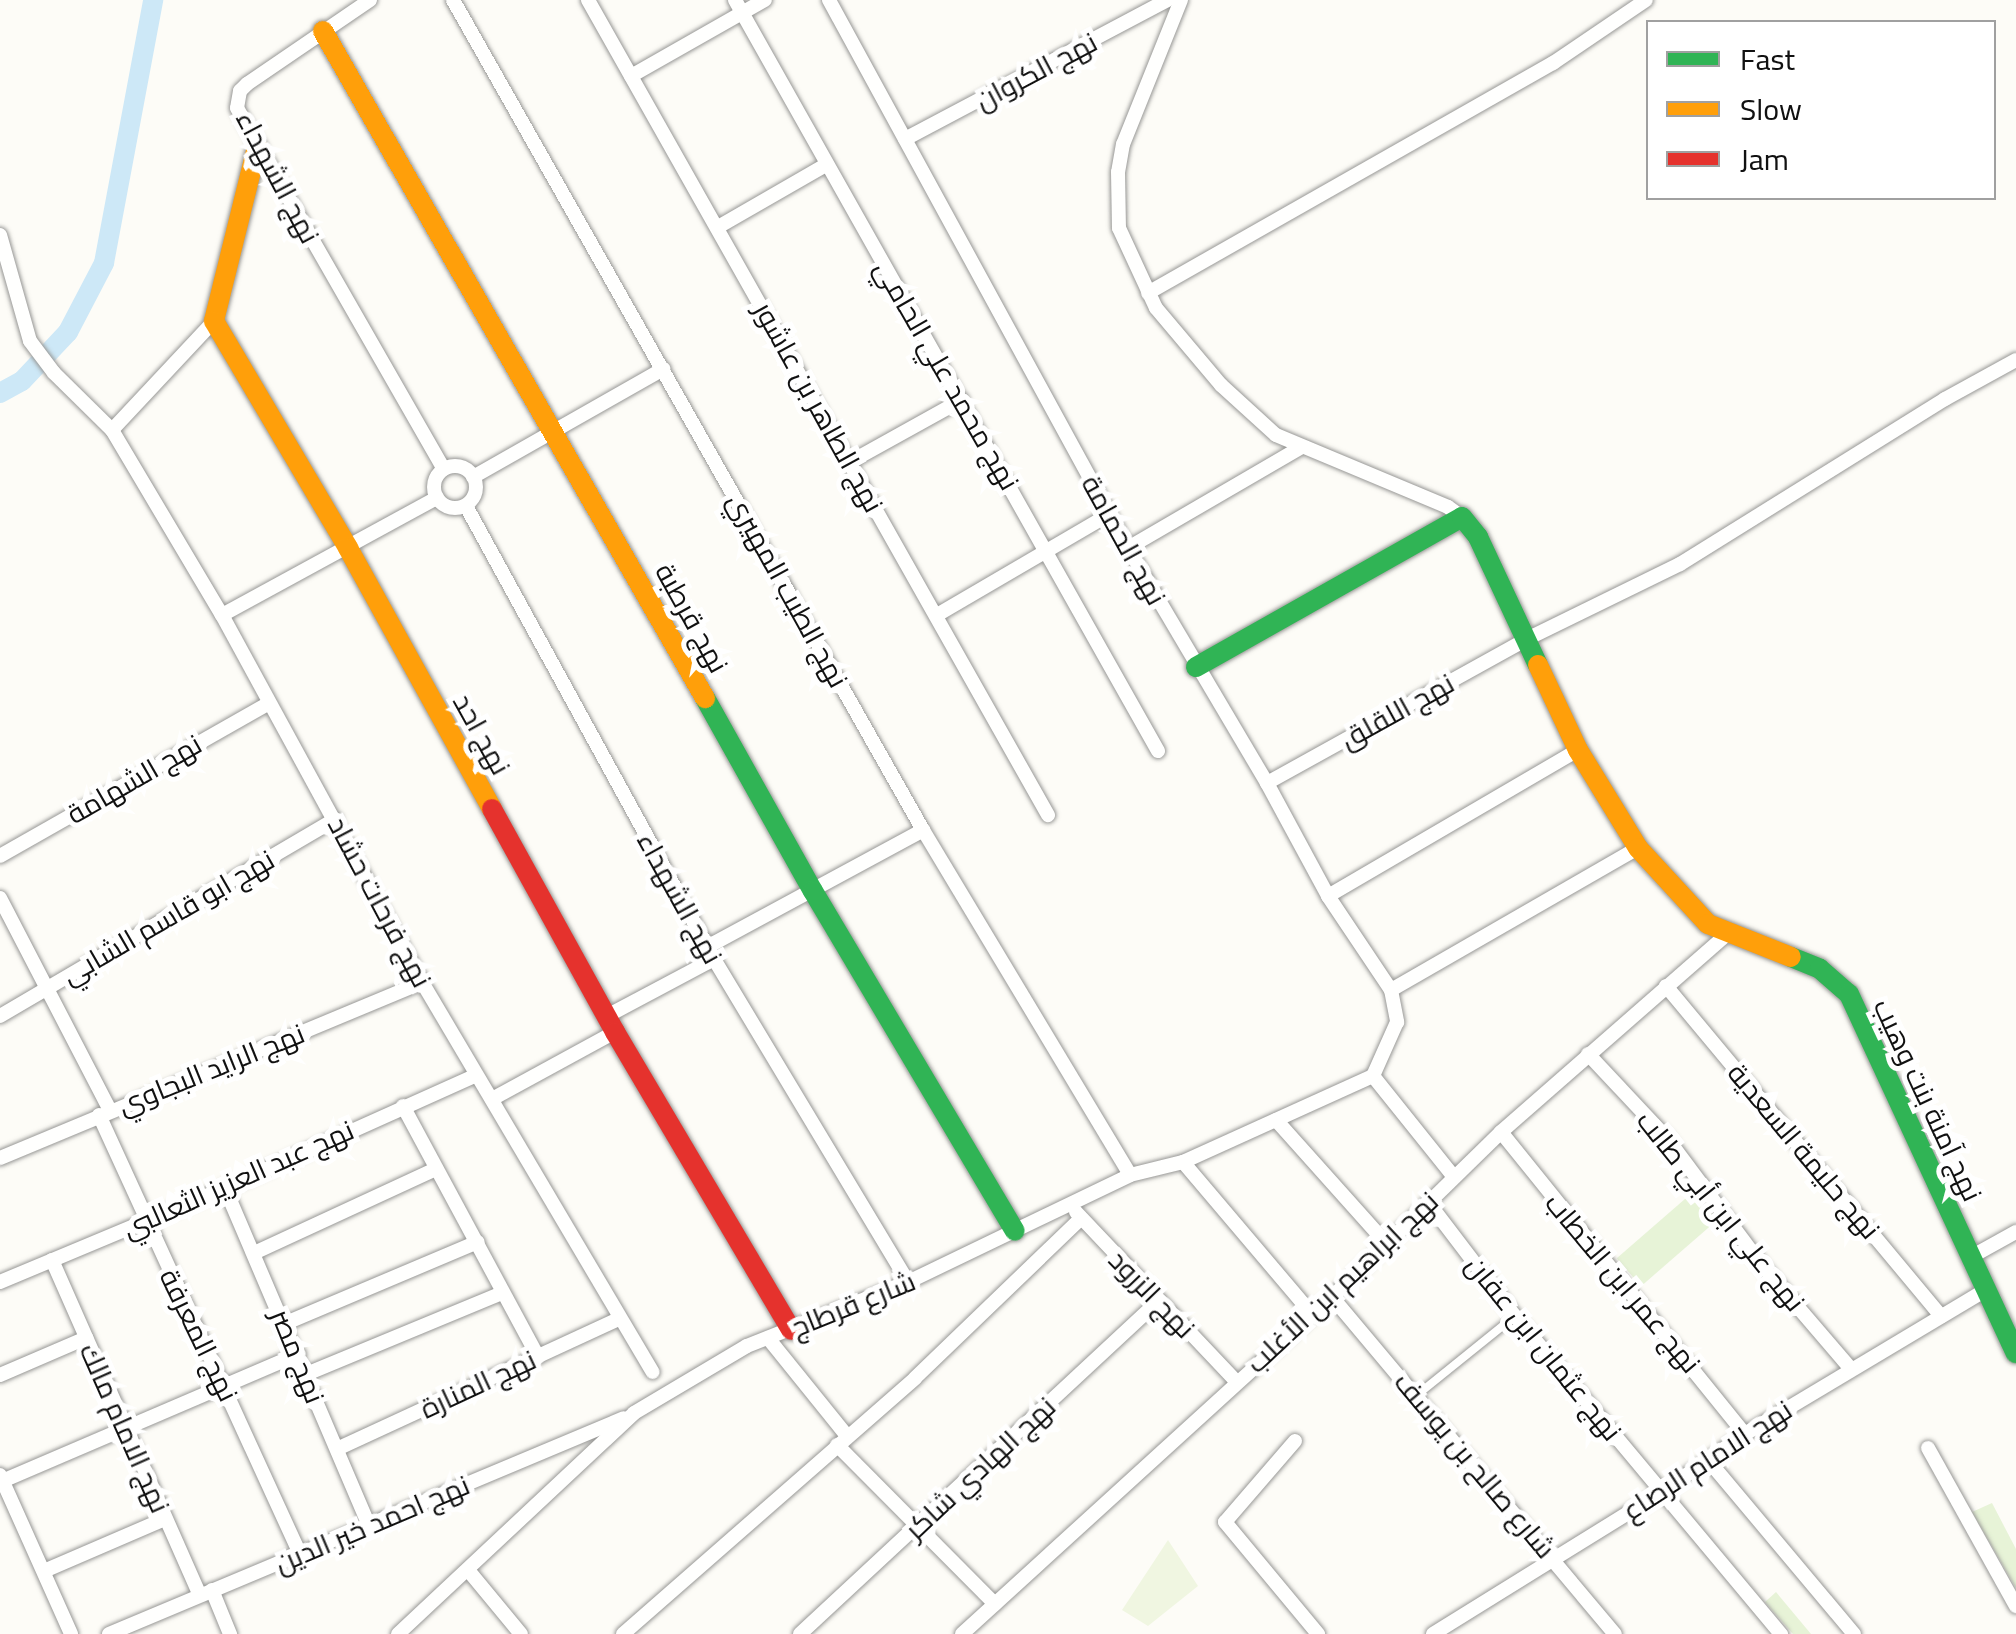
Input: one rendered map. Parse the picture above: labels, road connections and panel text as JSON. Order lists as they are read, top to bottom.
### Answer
{
  "streets": {
    "street": [
      "نهج الكروان",
      "نهج الشهداء",
      "نهج محمد علي الحامي",
      "نهج الطاهر بن عاشور",
      "نهج الحمامة",
      "نهج الطيب المهيري",
      "نهج قرطبة",
      "نهج اللقلق",
      "نهج احد",
      "نهج الشهامة",
      "نهج فرحات حشاد",
      "نهج ابو قاسم الشابي",
      "نهج الرايد البجاوي",
      "نهج آمنة بنت وهيب",
      "نهج حليمة السعدية",
      "نهج عبد العزيز الثعالبي",
      "نهج علي ابن أبي طالب",
      "نهج ابراهيم ابن الأغلب",
      "نهج عمر ابن الخطاب",
      "نهج الزرود",
      "شارع قرطاج",
      "نهج المعرفة",
      "نهج عثمان ابن عفان",
      "نهج مصر",
      "نهج المنارة",
      "نهج الامام مالك",
      "نهج الامام الرصاع",
      "شارع صالح بن يوسف",
      "نهج الهادي شاكر",
      "نهج احمد خير الدين"
    ]
  },
  "crossings": [
    ["نهج الكروان", "نهج الحمامة"],
    ["نهج الشهداء", "نهج قرطبة"],
    ["نهج الشهداء", "شارع قرطاج"],
    ["نهج الحمامة", "نهج اللقلق"],
    ["نهج الطيب المهيري", "شارع قرطاج"],
    ["نهج قرطبة", "شارع قرطاج"],
    ["نهج احد", "شارع قرطاج"],
    ["نهج الشهامة", "نهج فرحات حشاد"],
    ["نهج فرحات حشاد", "نهج ابو قاسم الشابي"],
    ["نهج فرحات حشاد", "نهج الرايد البجاوي"],
    ["نهج فرحات حشاد", "نهج عبد العزيز الثعالبي"],
    ["نهج فرحات حشاد", "نهج المنارة"],
    ["نهج ابو قاسم الشابي", "نهج المعرفة"],
    ["نهج الرايد البجاوي", "نهج المعرفة"],
    ["نهج آمنة بنت وهيب", "نهج ابراهيم ابن الأغلب"],
    ["نهج آمنة بنت وهيب", "نهج الامام الرصاع"],
    ["نهج حليمة السعدية", "نهج ابراهيم ابن الأغلب"],
    ["نهج حليمة السعدية", "نهج الامام الرصاع"],
    ["نهج عبد العزيز الثعالبي", "نهج المعرفة"],
    ["نهج عبد العزيز الثعالبي", "نهج مصر"],
    ["نهج عبد العزيز الثعالبي", "نهج الامام مالك"],
    ["نهج علي ابن أبي طالب", "نهج ابراهيم ابن الأغلب"],
    ["نهج علي ابن أبي طالب", "نهج الامام الرصاع"],
    ["نهج ابراهيم ابن الأغلب", "نهج عمر ابن الخطاب"],
    ["نهج ابراهيم ابن الأغلب", "نهج الزرود"],
    ["نهج ابراهيم ابن الأغلب", "نهج عثمان ابن عفان"],
    ["نهج ابراهيم ابن الأغلب", "شارع صالح بن يوسف"],
    ["نهج عمر ابن الخطاب", "نهج الامام الرصاع"],
    ["نهج الزرود", "شارع قرطاج"],
    ["نهج الزرود", "نهج الهادي شاكر"],
    ["شارع قرطاج", "نهج احمد خير الدين"],
    ["نهج المعرفة", "نهج احمد خير الدين"],
    ["نهج عثمان ابن عفان", "نهج الامام الرصاع"],
    ["نهج مصر", "نهج المنارة"],
    ["نهج مصر", "نهج احمد خير الدين"],
    ["نهج الامام مالك", "نهج احمد خير الدين"],
    ["نهج الامام الرصاع", "شارع صالح بن يوسف"]
  ],
  "legend": ["Fast", "Slow", "Jam"]
}
